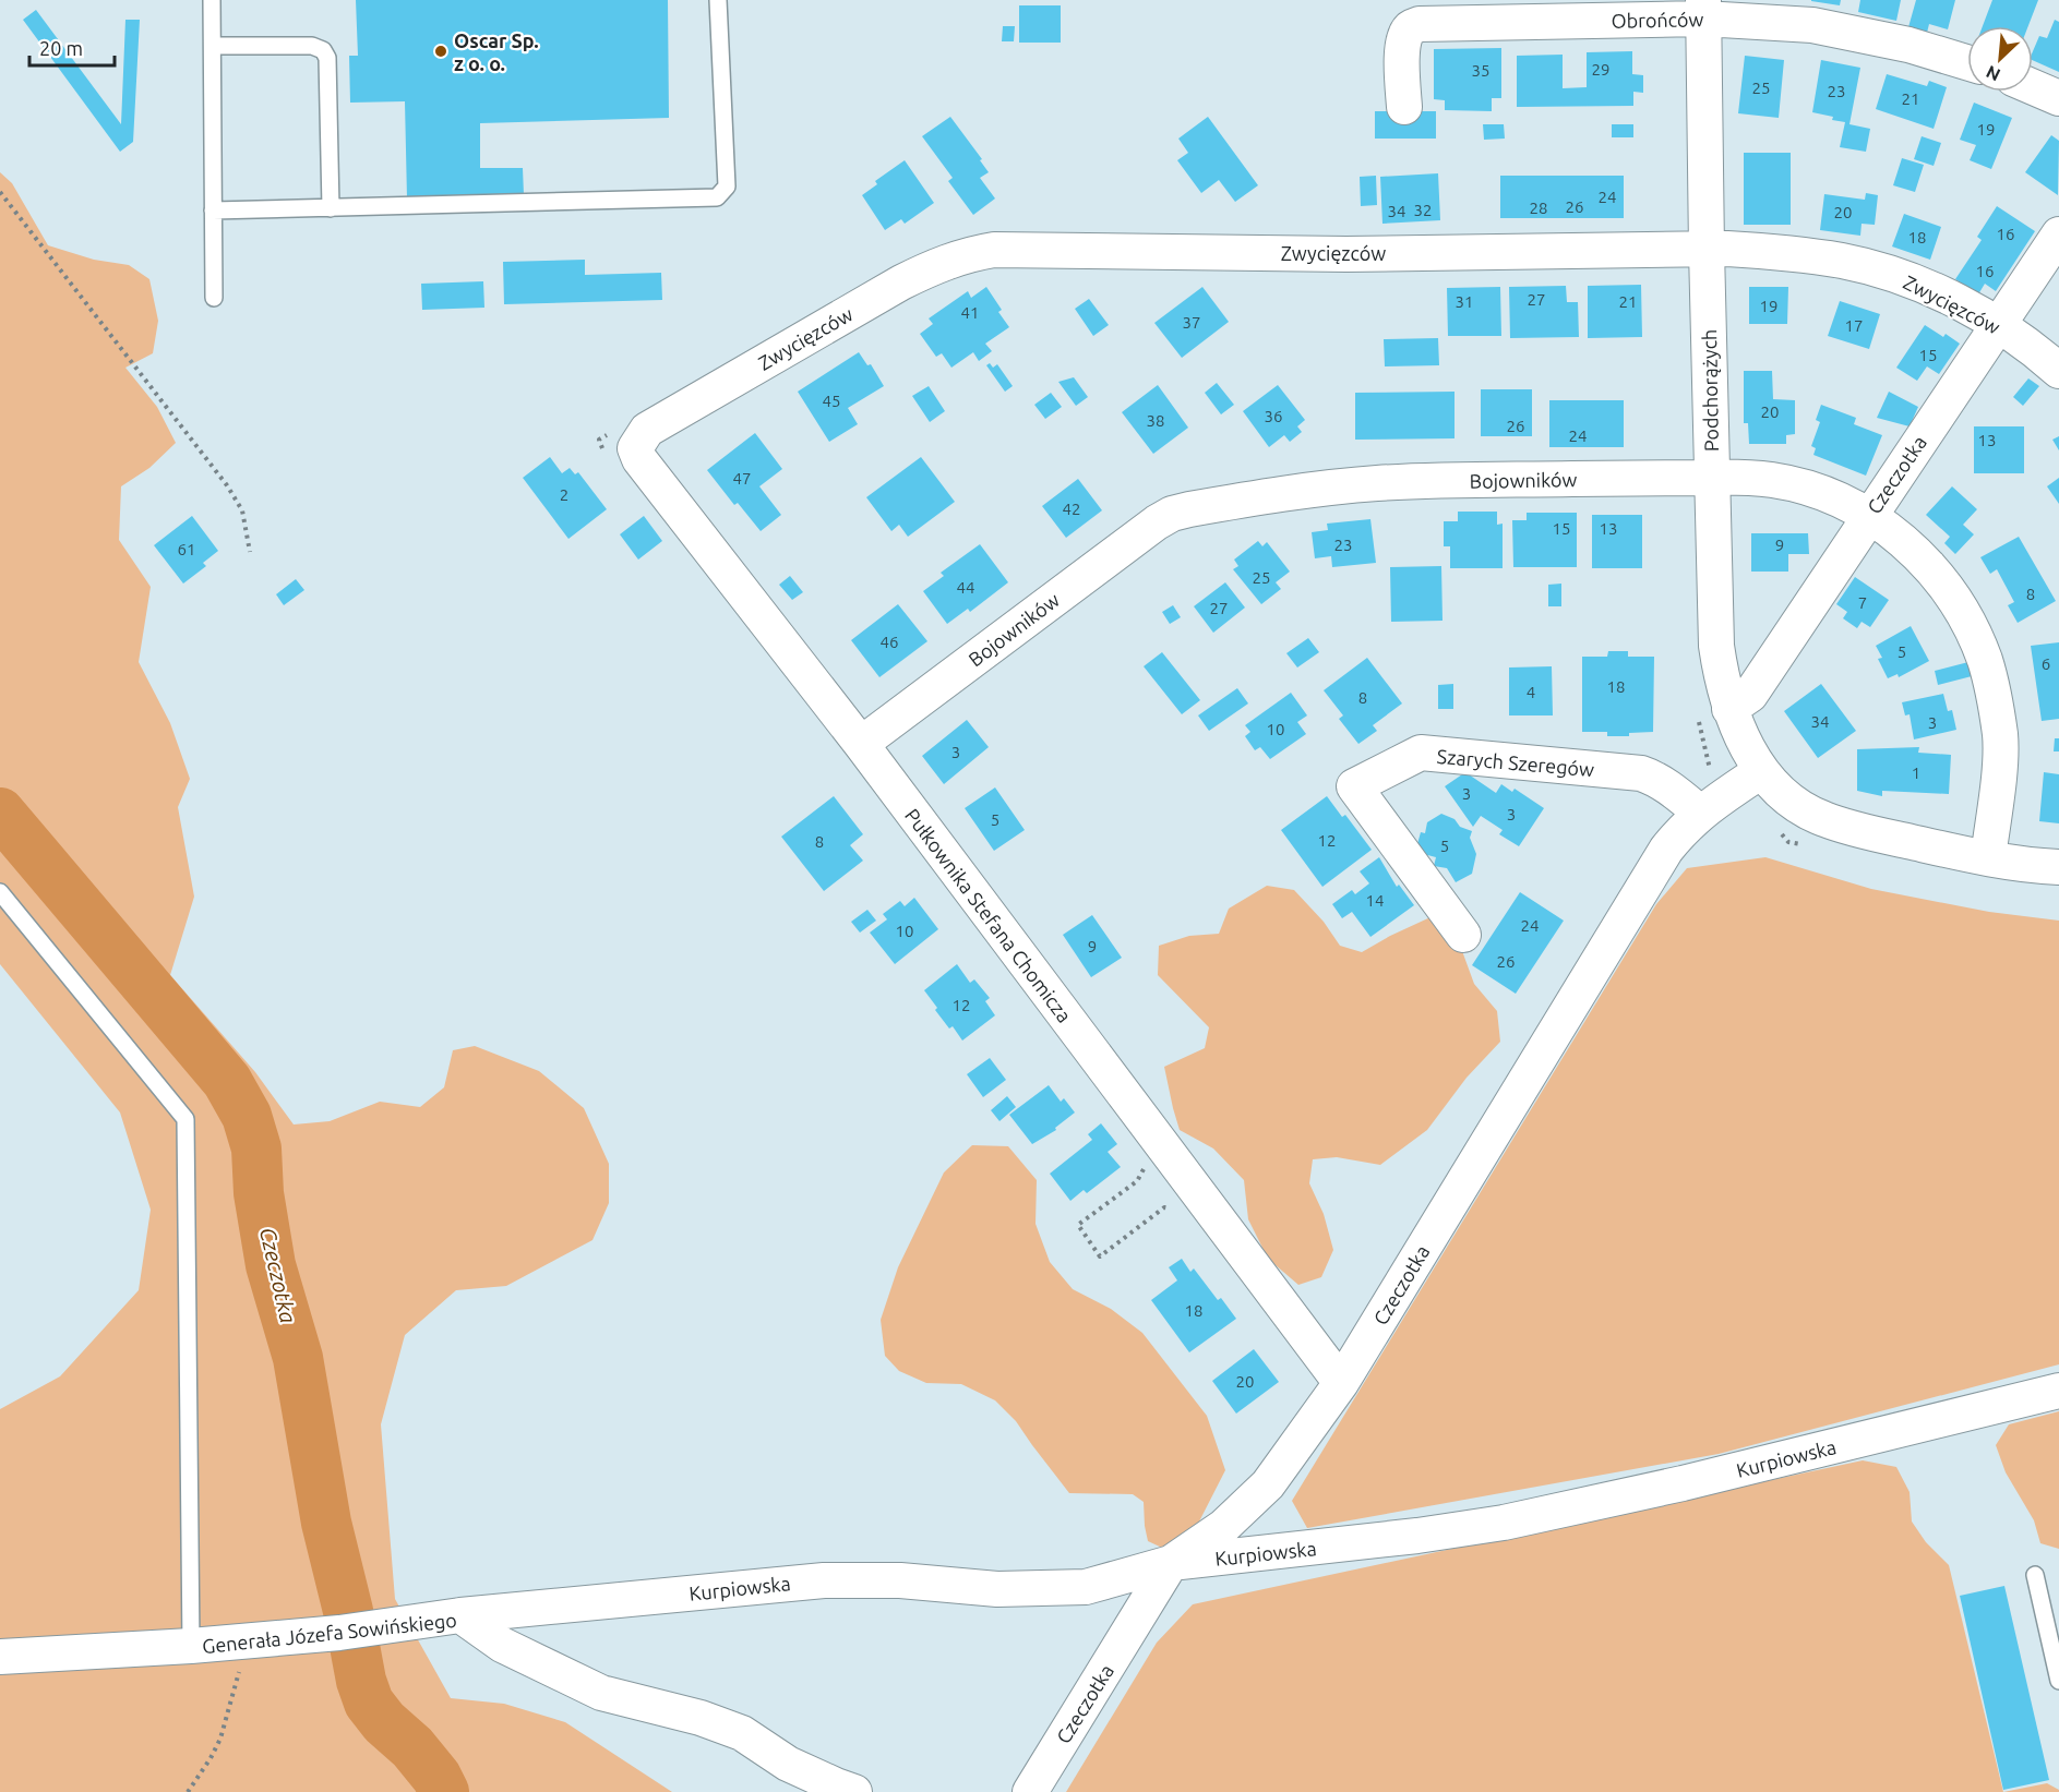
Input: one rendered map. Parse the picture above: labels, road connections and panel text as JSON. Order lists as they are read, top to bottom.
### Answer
{
  "streets": {
    "street": [
      "Obrońców",
      "Zwycięzców",
      "Podchorążych",
      "Czeczotka",
      "Bojowników",
      "Szarych Szeregów",
      "Pułkownika Stefana Chomicza",
      "Kurpiowska",
      "Generała Józefa Sowińskiego"
    ]
  },
  "crossings": [
    ["Obrońców", "Podchorążych"],
    ["Zwycięzców", "Podchorążych"],
    ["Zwycięzców", "Czeczotka"],
    ["Zwycięzców", "Pułkownika Stefana Chomicza"],
    ["Podchorążych", "Czeczotka"],
    ["Podchorążych", "Bojowników"],
    ["Czeczotka", "Bojowników"],
    ["Czeczotka", "Szarych Szeregów"],
    ["Czeczotka", "Pułkownika Stefana Chomicza"],
    ["Czeczotka", "Kurpiowska"],
    ["Bojowników", "Pułkownika Stefana Chomicza"],
    ["Kurpiowska", "Generała Józefa Sowińskiego"]
  ],
  "water": ["Czeczotka"],
  "places": ["Oscar Sp. z o. o."],
  "house_numbers": [
    "29",
    "35",
    "25",
    "23",
    "21",
    "19",
    "24",
    "26",
    "28",
    "32",
    "34",
    "20",
    "16",
    "18",
    "16",
    "27",
    "31",
    "21",
    "19",
    "41",
    "37",
    "17",
    "15",
    "45",
    "20",
    "36",
    "38",
    "26",
    "24",
    "13",
    "47",
    "2",
    "42",
    "15",
    "13",
    "23",
    "9",
    "61",
    "25",
    "44",
    "8",
    "7",
    "27",
    "46",
    "5",
    "6",
    "18",
    "4",
    "8",
    "34",
    "3",
    "10",
    "3",
    "1",
    "3",
    "3",
    "5",
    "12",
    "8",
    "5",
    "14",
    "24",
    "10",
    "9",
    "26",
    "12",
    "18",
    "20"
  ],
  "scale_bar": "20 m",
  "north": "bottom left"
}
